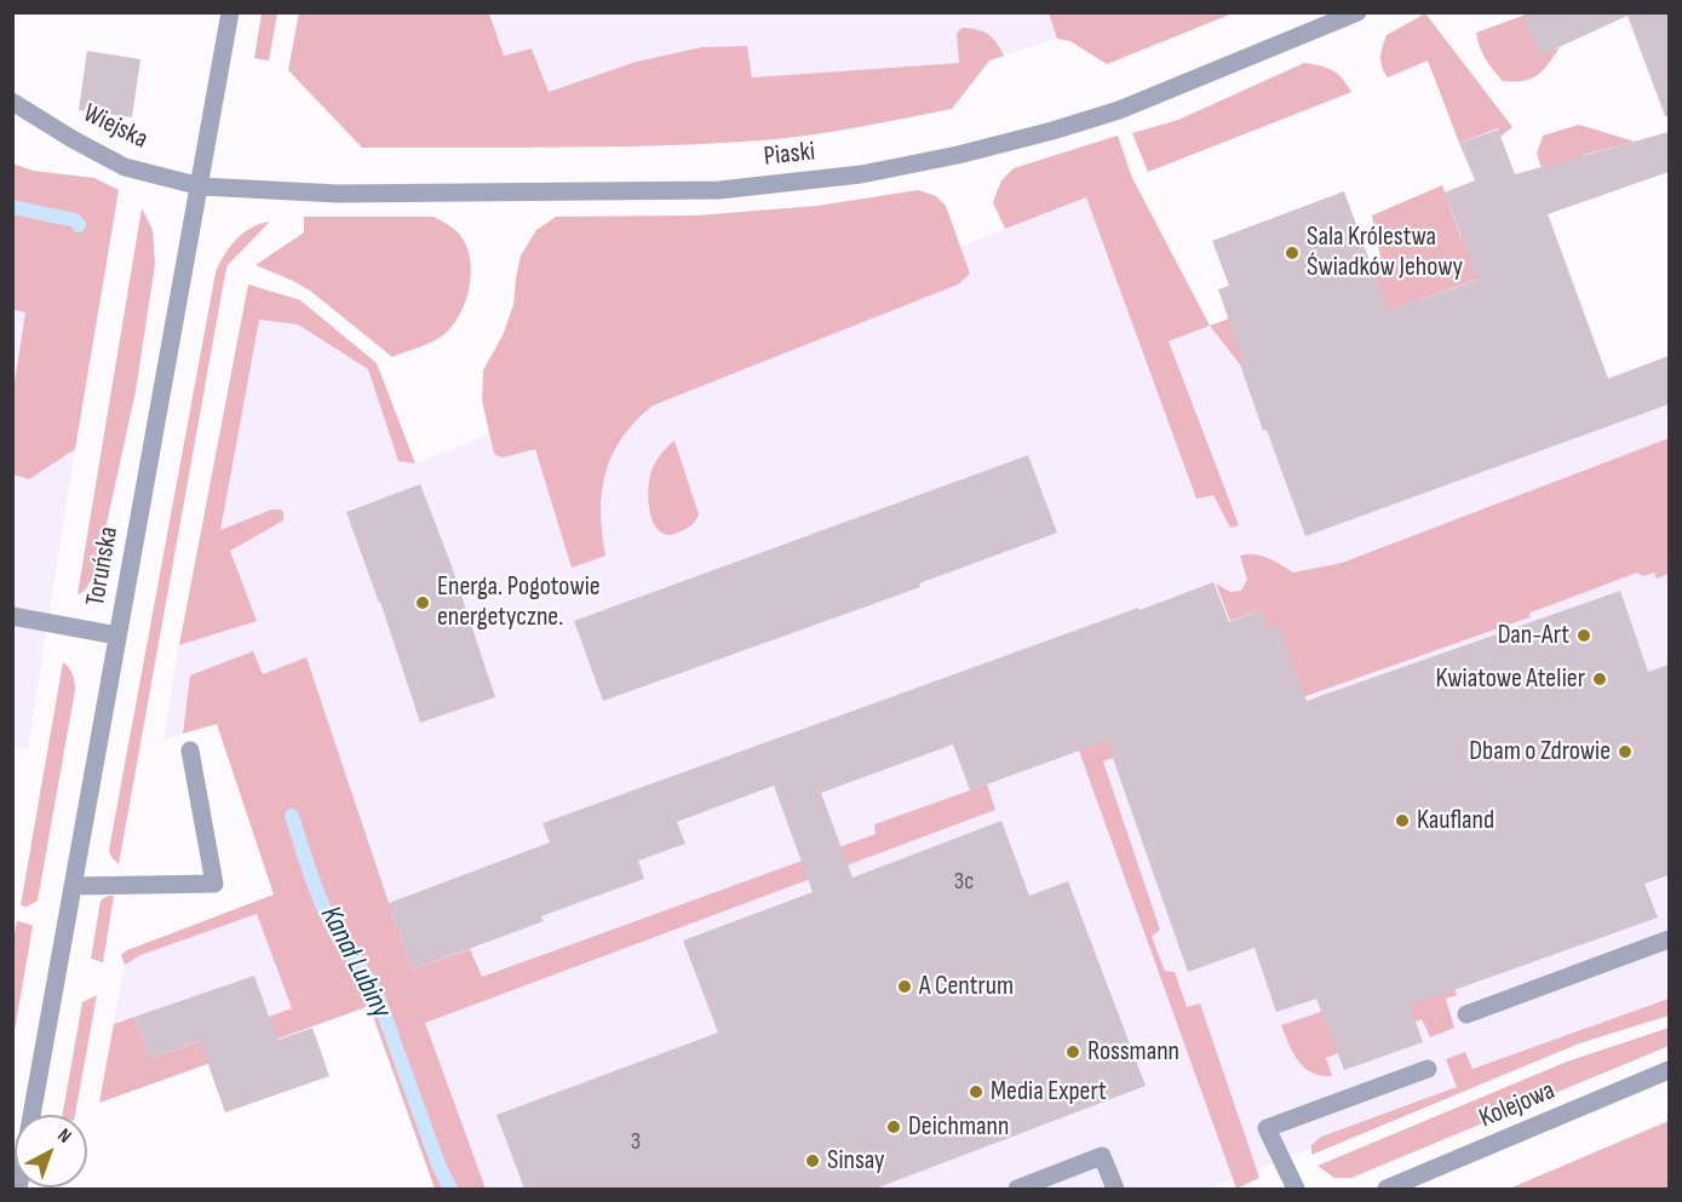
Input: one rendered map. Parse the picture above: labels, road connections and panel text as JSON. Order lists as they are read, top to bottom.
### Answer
{
  "streets": {
    "street": [
      "Wiejska",
      "Piaski",
      "Toruńska",
      "Kolejowa"
    ]
  },
  "crossings": [
    ["Wiejska", "Piaski"],
    ["Wiejska", "Toruńska"],
    ["Piaski", "Toruńska"]
  ],
  "water": ["Kanał Lubiny"],
  "places": [
    "Sala Królestwa Świadków Jehowy",
    "Energa. Pogotowie energetyczne.",
    "Dan-Art",
    "Kwiatowe Atelier",
    "Dbam o Zdrowie",
    "Kaufland",
    "A Centrum",
    "Rossmann",
    "Media Expert",
    "Deichmann",
    "Sinsay"
  ],
  "house_numbers": ["3c", "3"],
  "north": "top right"
}
